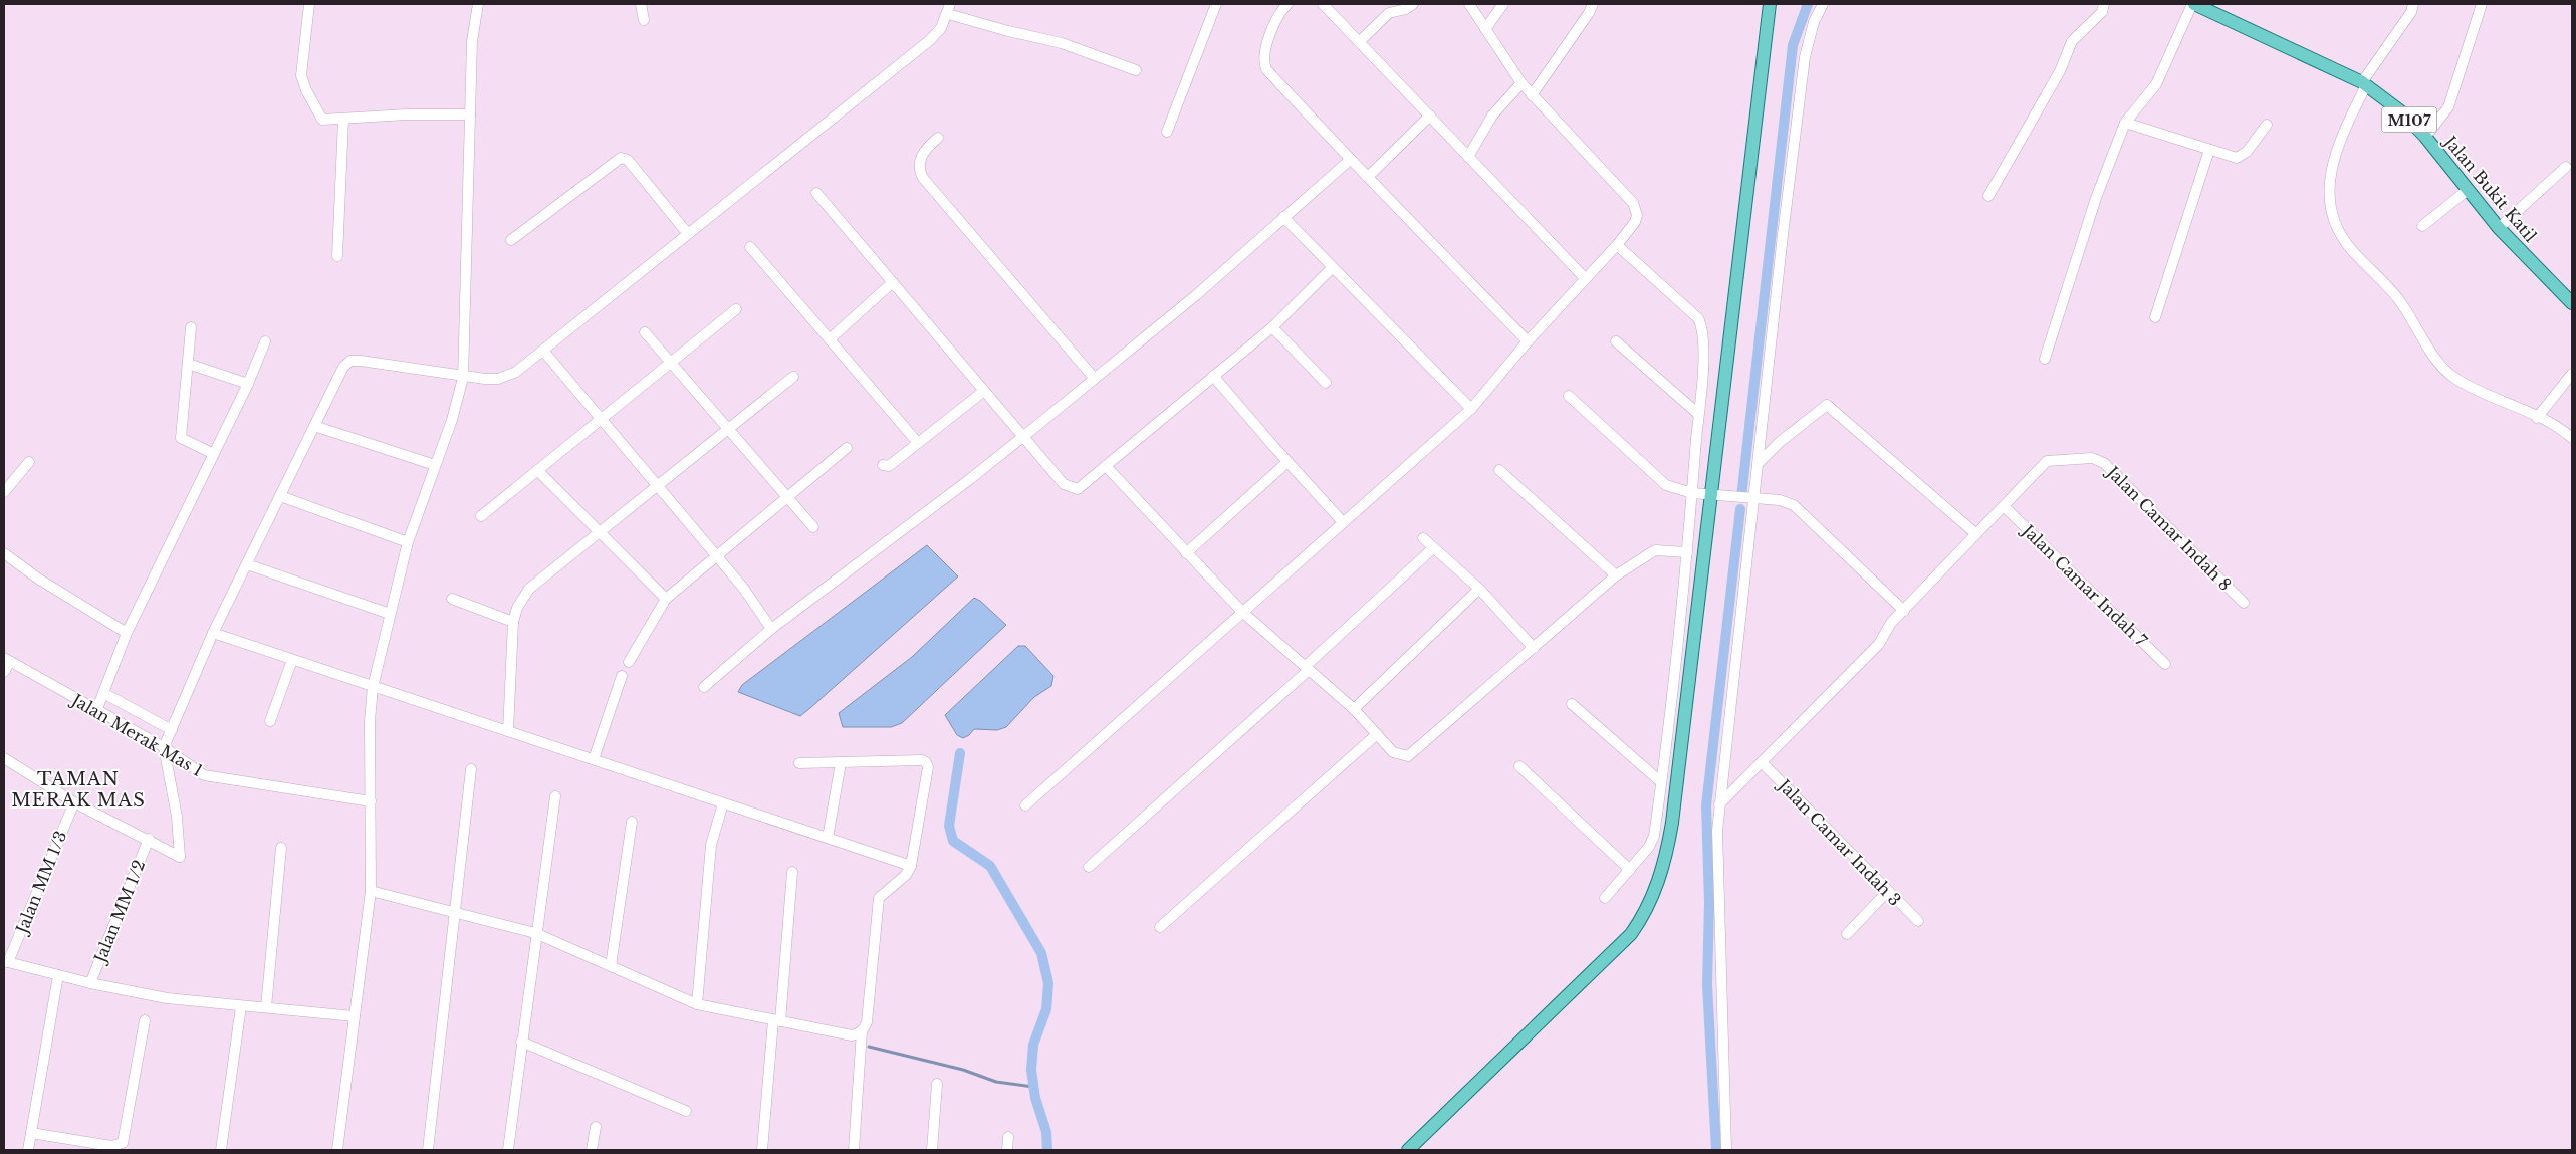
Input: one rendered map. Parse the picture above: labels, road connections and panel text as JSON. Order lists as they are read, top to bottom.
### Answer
{
  "streets": {
    "main road": ["M107", "Jalan Bukit Katil"],
    "street": [
      "Jalan Camar Indah 8",
      "Jalan Camar Indah 7",
      "Jalan Merak Mas 1",
      "Jalan Camar Indah 3",
      "Jalan MM 1/3",
      "Jalan MM 1/2"
    ]
  },
  "crossings": [
    ["Jalan Camar Indah 8", "Jalan Camar Indah 7"]
  ],
  "districts": ["TAMAN MERAK MAS"]
}
